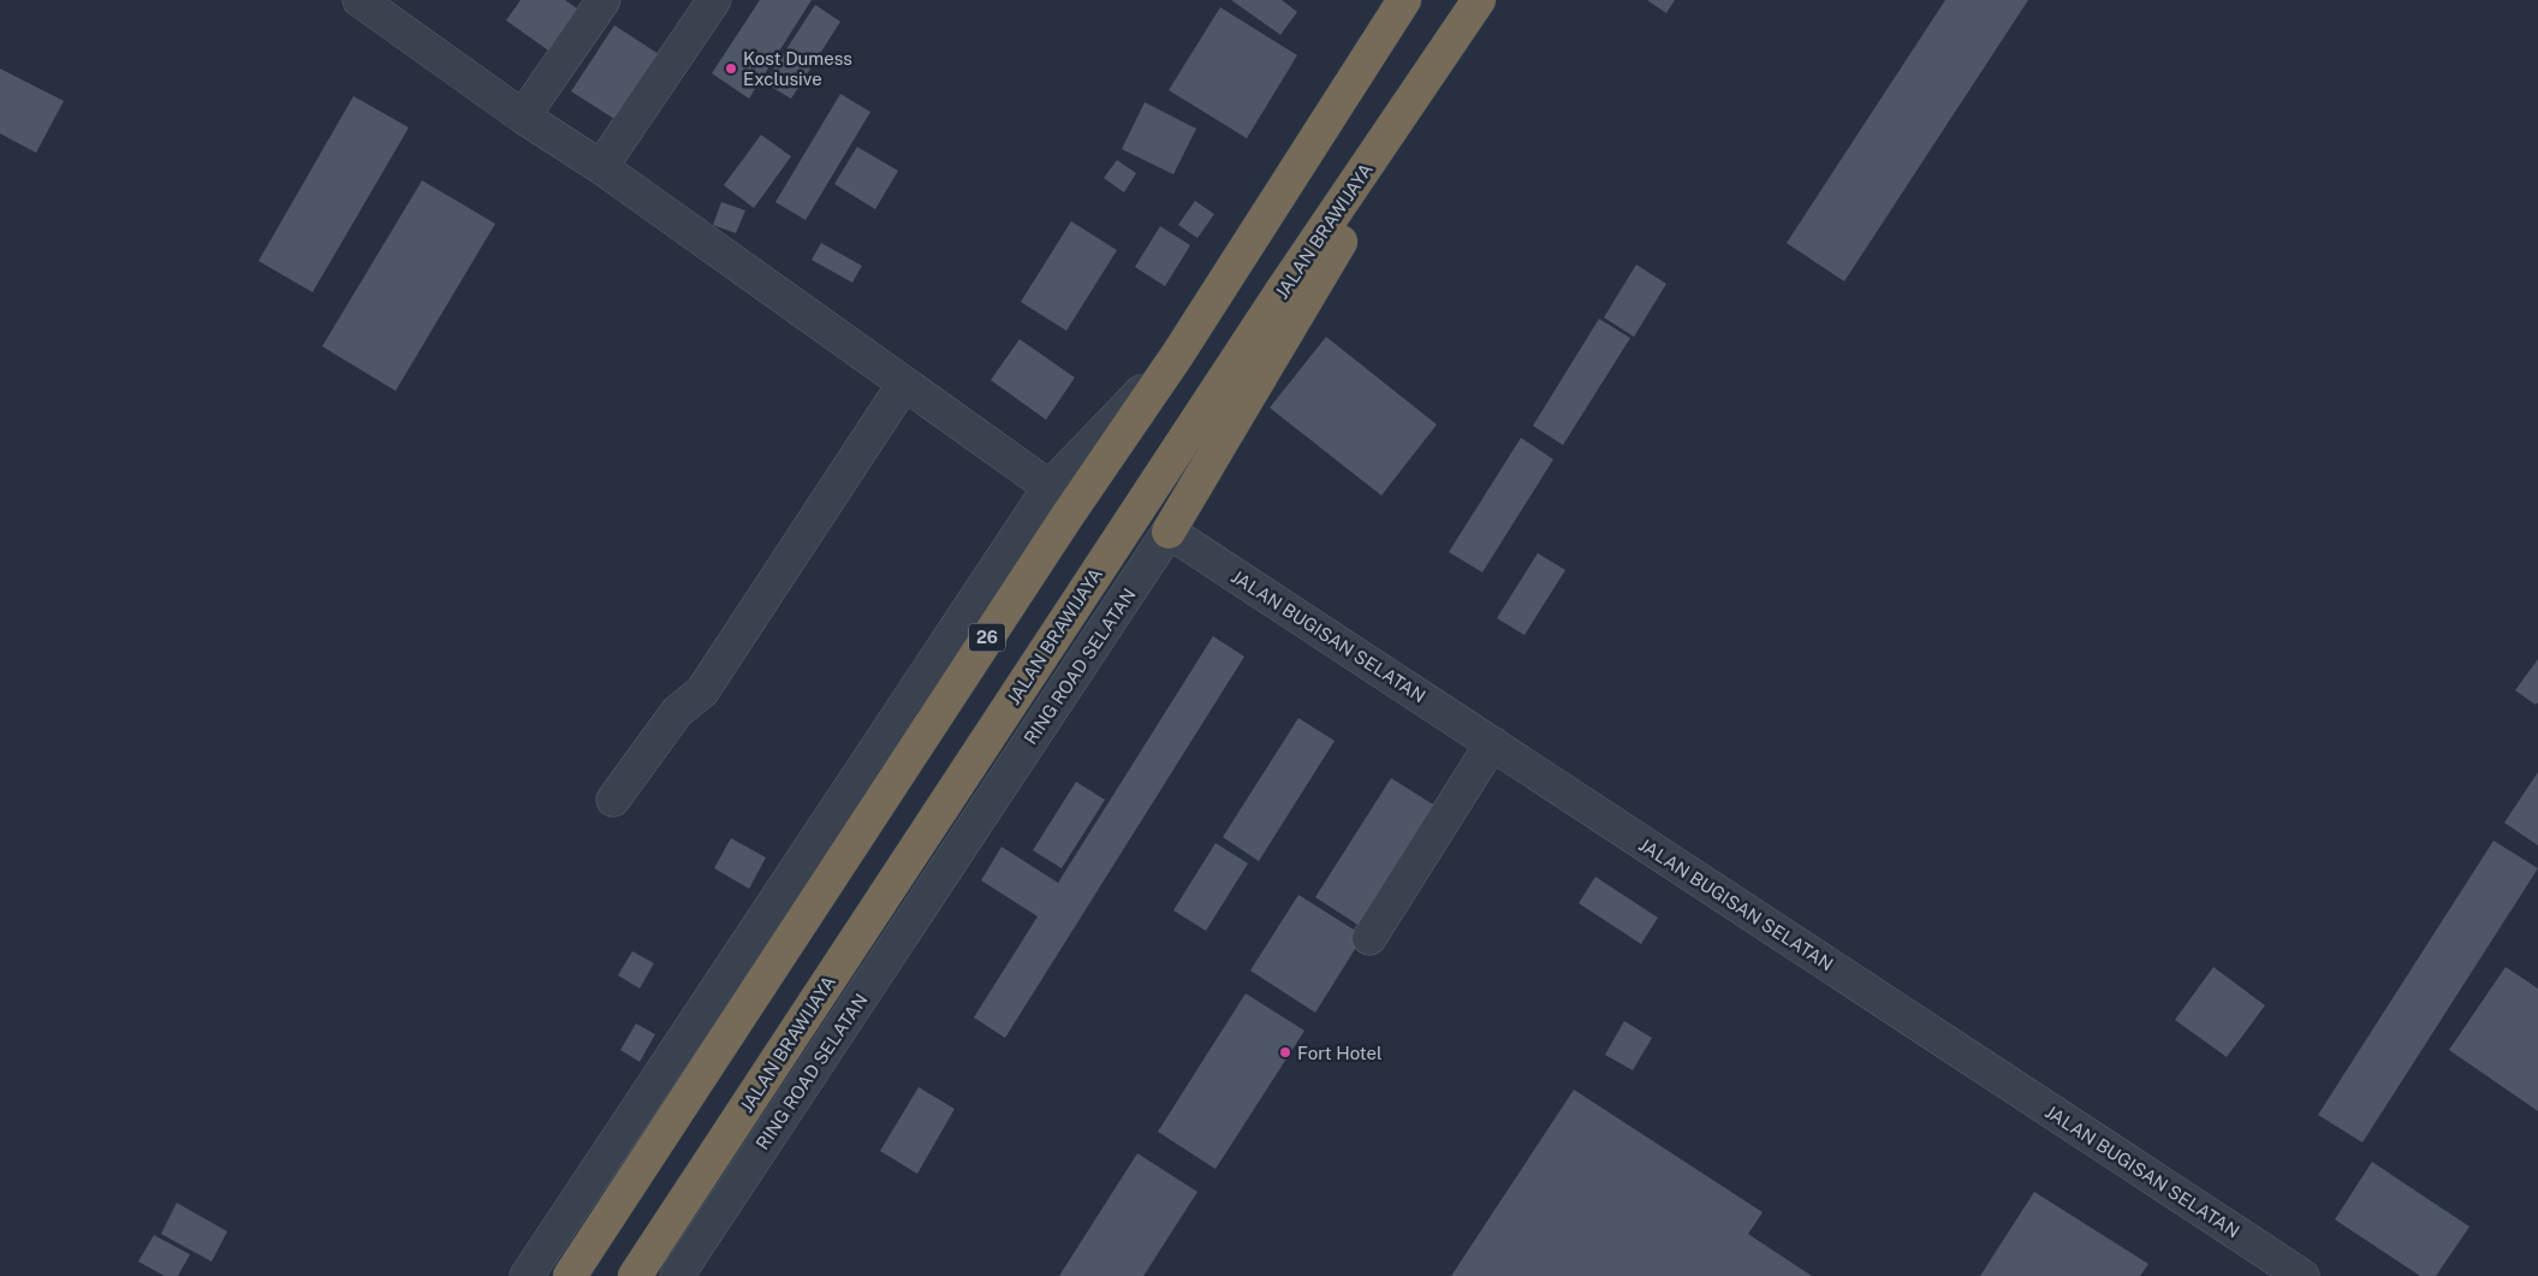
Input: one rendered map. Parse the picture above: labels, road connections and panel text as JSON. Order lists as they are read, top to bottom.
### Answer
{
  "streets": {
    "highway": ["JALAN BRAWIJAYA", "26", "RING ROAD SELATAN"],
    "street": ["JALAN BUGISAN SELATAN"]
  },
  "crossings": [
    ["JALAN BRAWIJAYA", "RING ROAD SELATAN"],
    ["JALAN BUGISAN SELATAN", "RING ROAD SELATAN"]
  ],
  "places": ["Kost Dumess Exclusive", "Fort Hotel"]
}
